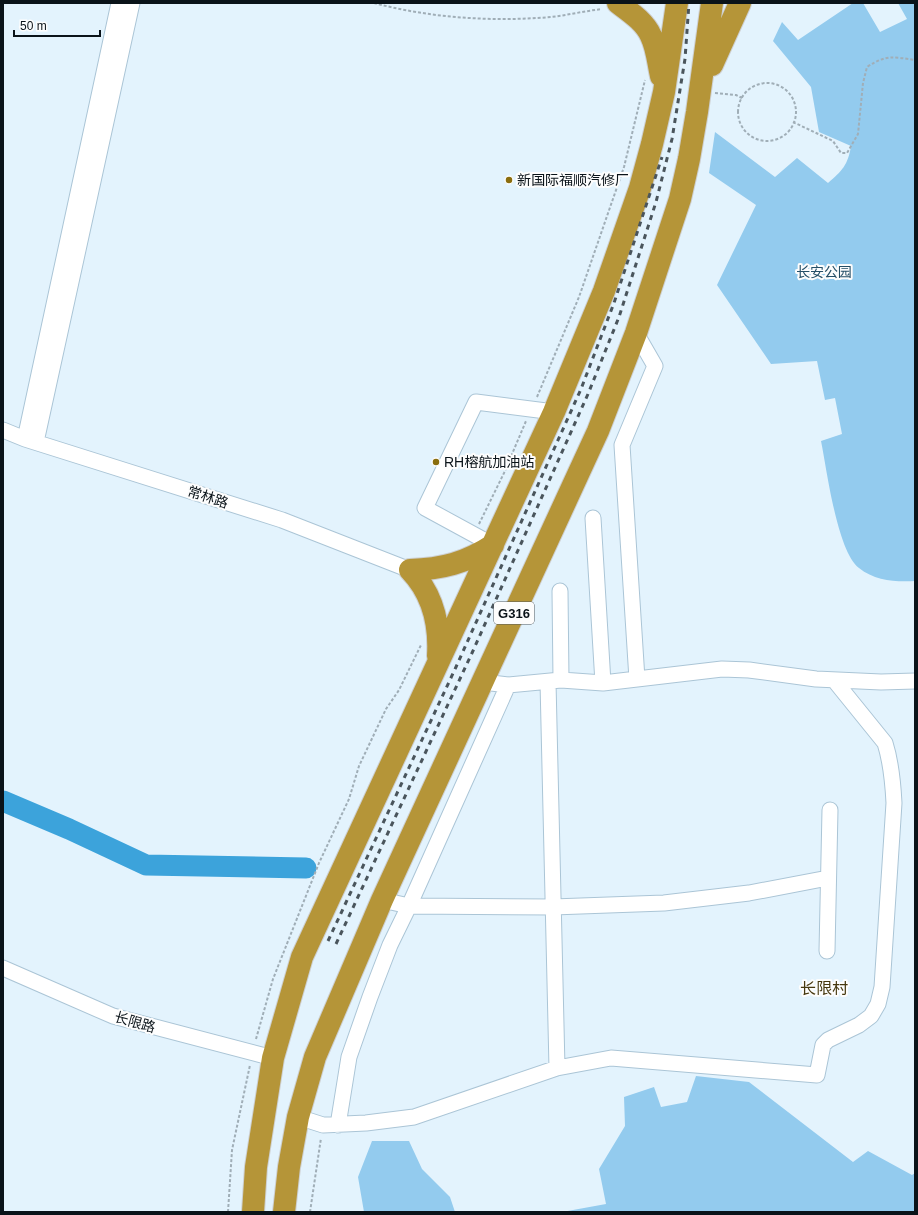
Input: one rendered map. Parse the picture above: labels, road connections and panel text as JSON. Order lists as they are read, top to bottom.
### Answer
{
  "streets": {
    "highway": ["G316"],
    "street": ["常林路", "长限路"]
  },
  "districts": ["长限村"],
  "parks": ["长安公园"],
  "places": ["新国际福顺汽修厂", "RH榕航加油站"],
  "scale_bar": "50 m"
}
